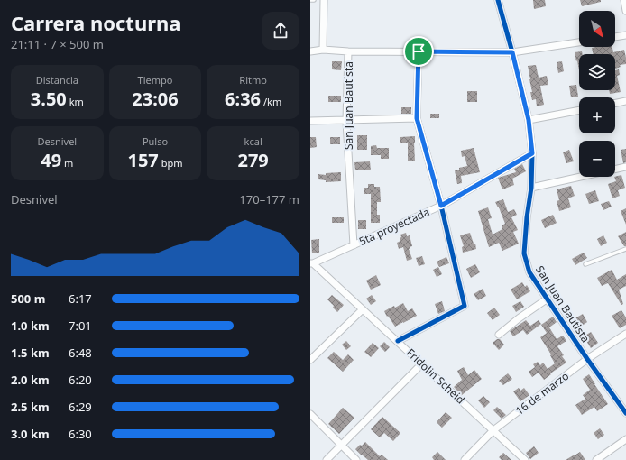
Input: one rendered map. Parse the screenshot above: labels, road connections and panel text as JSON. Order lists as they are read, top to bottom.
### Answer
{
  "streets": {
    "street": [
      "San Juan Bautista",
      "5ta proyectada",
      "Fridolin Scheid",
      "16 de marzo"
    ]
  },
  "crossings": [
    ["San Juan Bautista", "5ta proyectada"],
    ["San Juan Bautista", "16 de marzo"],
    ["5ta proyectada", "Fridolin Scheid"],
    ["Fridolin Scheid", "16 de marzo"]
  ],
  "north": "bottom right",
  "page": {
    "heading": ["Carrera nocturna", "21:11 · 7 × 500 m"],
    "map_buttons": ["+", "−"],
    "stats": [
      ["Distancia", "3.50 km"],
      ["Tiempo", "23:06"],
      ["Ritmo", "6:36 /km"],
      ["Desnivel", "49 m"],
      ["Pulso", "157 bpm"],
      ["kcal", "279"]
    ],
    "chart": ["Desnivel", "170–177 m"],
    "list": [
      {
        "name": "500 m",
        "note": "6:17"
      },
      {
        "name": "1.0 km",
        "note": "7:01"
      },
      {
        "name": "1.5 km",
        "note": "6:48"
      },
      {
        "name": "2.0 km",
        "note": "6:20"
      },
      {
        "name": "2.5 km",
        "note": "6:29"
      },
      {
        "name": "3.0 km",
        "note": "6:30"
      }
    ]
  }
}
